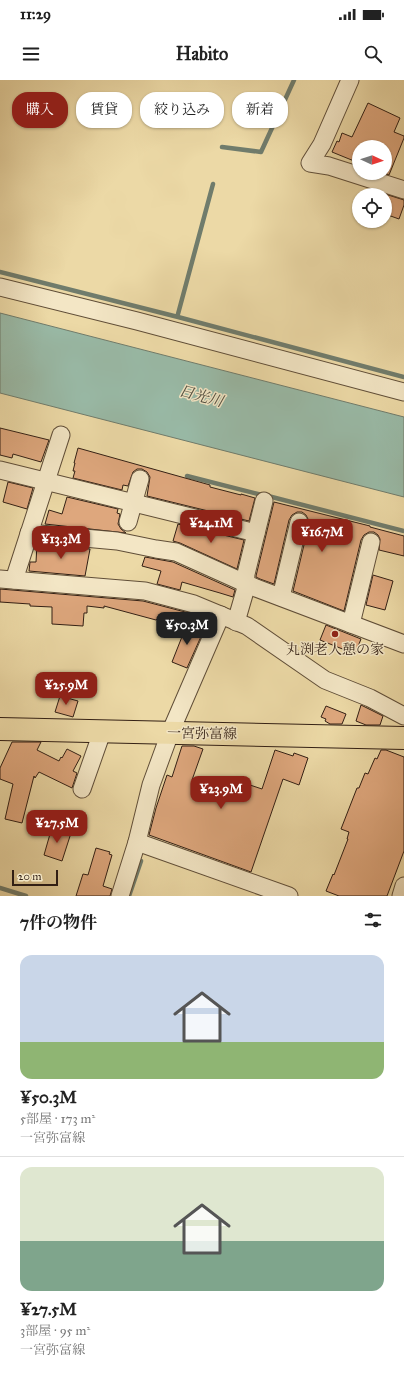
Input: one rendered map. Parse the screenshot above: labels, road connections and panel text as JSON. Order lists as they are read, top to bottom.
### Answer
{
  "streets": {
    "main road": ["一宮弥富線"]
  },
  "water": ["日光川"],
  "places": ["丸渕老人憩の家"],
  "scale_bar": "20 m",
  "north": "right",
  "page": {
    "status": "11:29",
    "header": "Habito",
    "chip": [
      "購入",
      "賃貸",
      "絞り込み",
      "新着"
    ],
    "price": [
      "¥24.1M",
      "¥16.7M",
      "¥13.3M",
      "¥50.3M",
      "¥25.9M",
      "¥23.9M",
      "¥27.5M"
    ],
    "scale": "20 m",
    "heading": "7件の物件",
    "list": [
      {
        "name": "¥50.3M",
        "note": "5部屋 · 173 m² · 一宮弥富線"
      },
      {
        "name": "¥27.5M",
        "note": "3部屋 · 95 m² · 一宮弥富線"
      }
    ]
  }
}
